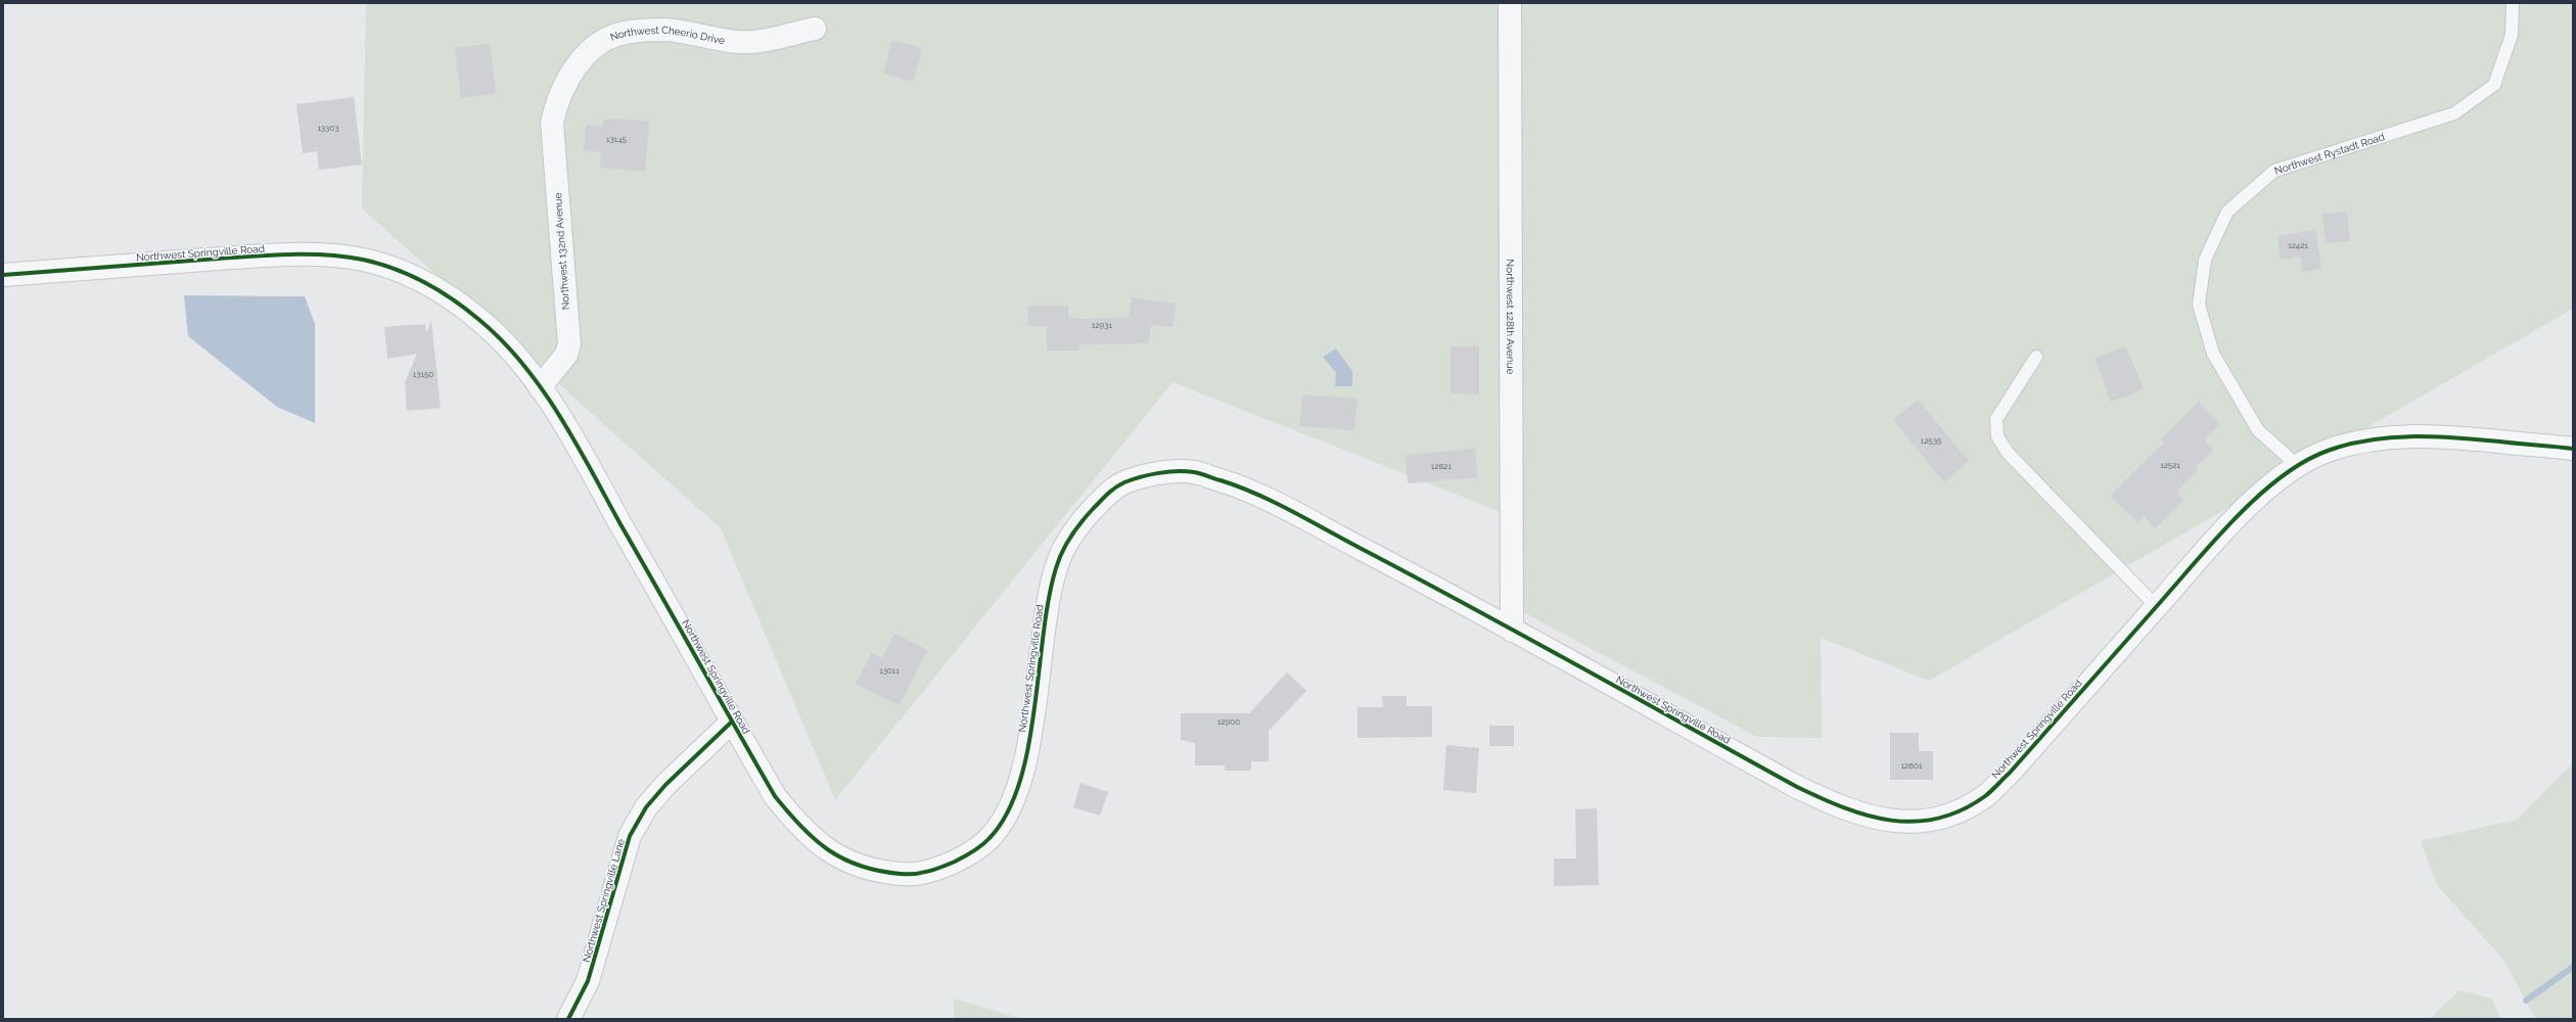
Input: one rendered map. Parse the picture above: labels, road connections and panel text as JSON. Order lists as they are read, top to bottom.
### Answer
{
  "streets": {
    "street": [
      "Northwest Cheerio Drive",
      "Northwest 132nd Avenue",
      "Northwest Springville Road",
      "Northwest 128th Avenue",
      "Northwest Springville Lane"
    ],
    "lane": ["Northwest Rystadt Road"]
  },
  "crossings": [
    ["Northwest Cheerio Drive", "Northwest 132nd Avenue"],
    ["Northwest Rystadt Road", "Northwest Springville Road"],
    ["Northwest 132nd Avenue", "Northwest Springville Road"],
    ["Northwest Springville Road", "Northwest 128th Avenue"],
    ["Northwest Springville Road", "Northwest Springville Lane"]
  ],
  "house_numbers": [
    "13303",
    "13145",
    "12421",
    "12931",
    "13150",
    "12535",
    "12521",
    "12821",
    "13011",
    "12900",
    "12601"
  ]
}
